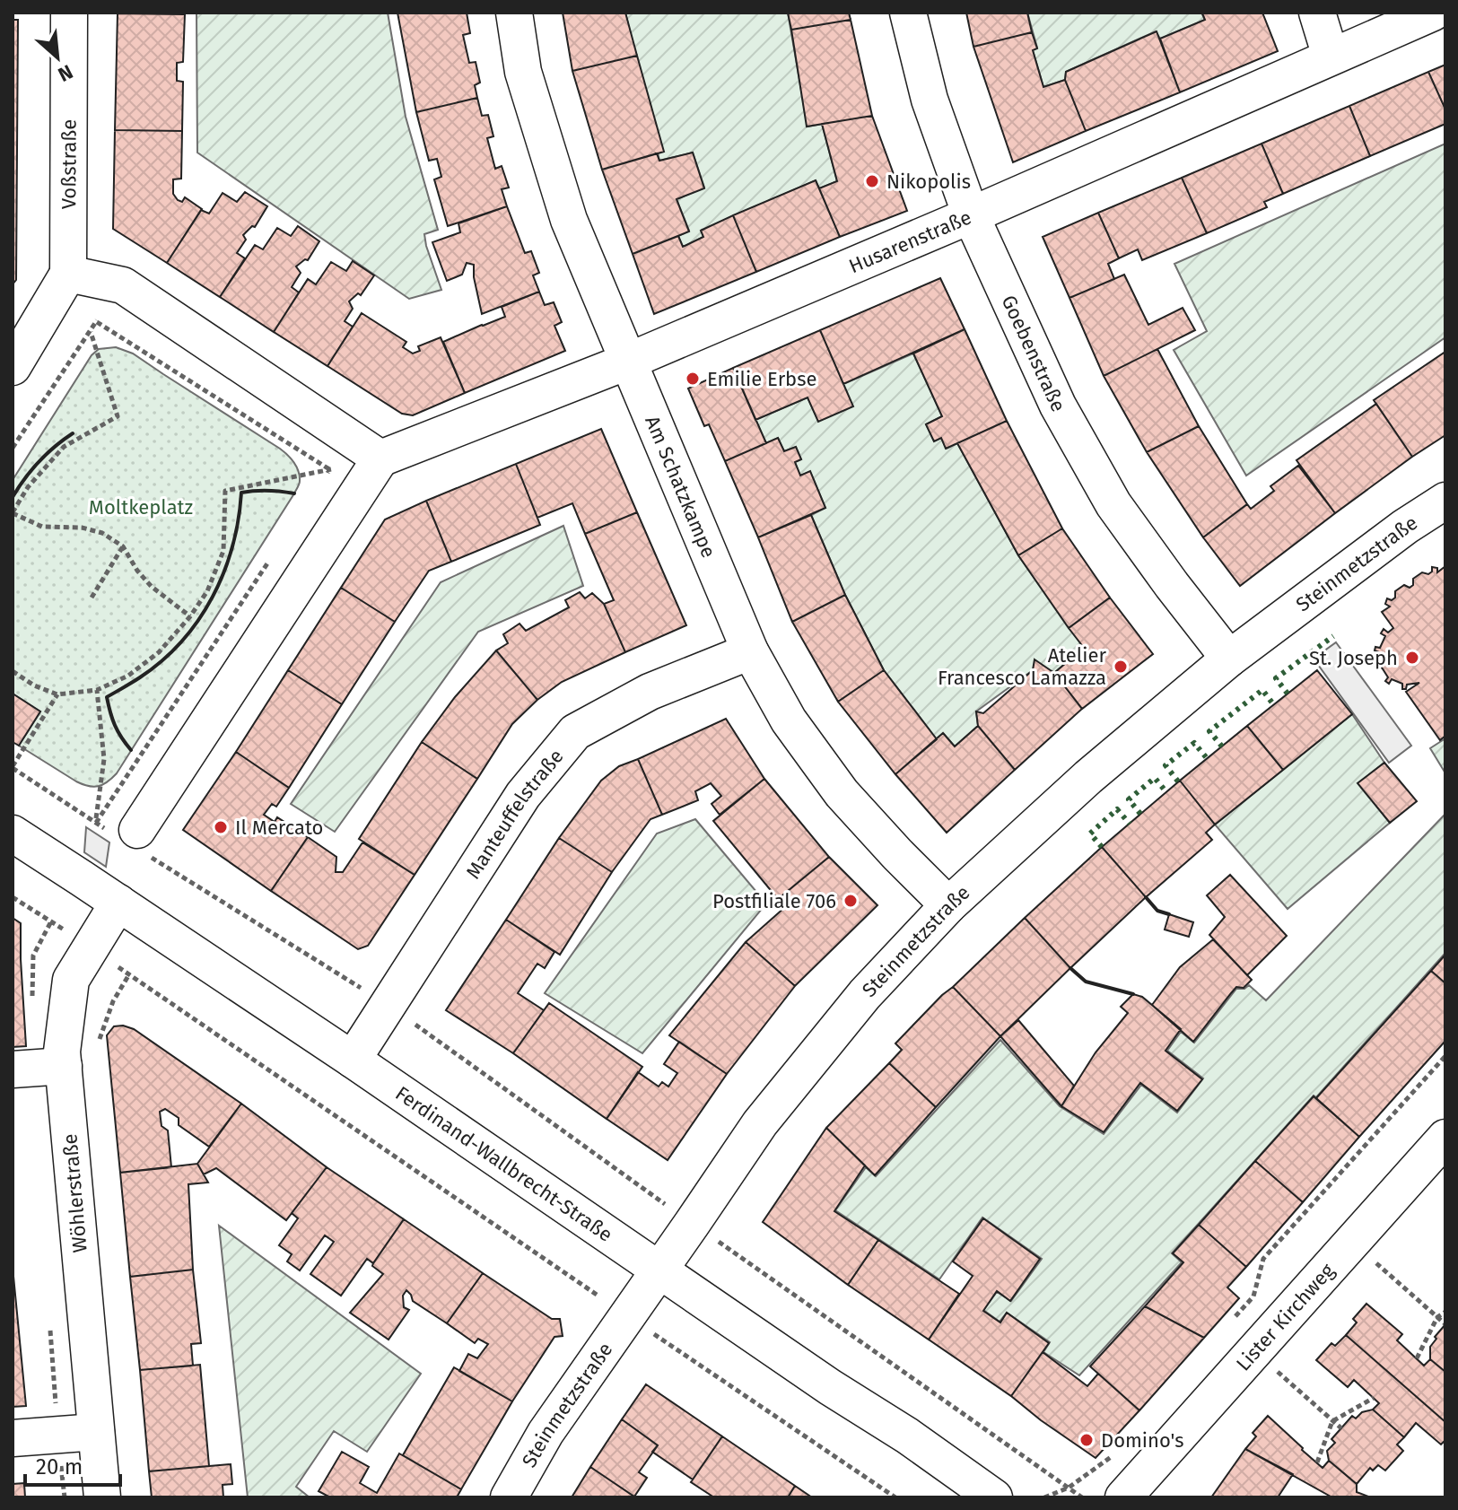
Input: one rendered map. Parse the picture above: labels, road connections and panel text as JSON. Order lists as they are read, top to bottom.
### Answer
{
  "streets": {
    "street": [
      "Voßstraße",
      "Husarenstraße",
      "Goebenstraße",
      "Am Schatzkampe",
      "Steinmetzstraße",
      "Manteuffelstraße",
      "Ferdinand-Wallbrecht-Straße",
      "Wöhlerstraße",
      "Lister Kirchweg"
    ]
  },
  "crossings": [
    ["Husarenstraße", "Goebenstraße"],
    ["Husarenstraße", "Am Schatzkampe"],
    ["Goebenstraße", "Steinmetzstraße"],
    ["Am Schatzkampe", "Steinmetzstraße"],
    ["Am Schatzkampe", "Manteuffelstraße"],
    ["Steinmetzstraße", "Ferdinand-Wallbrecht-Straße"],
    ["Manteuffelstraße", "Ferdinand-Wallbrecht-Straße"],
    ["Ferdinand-Wallbrecht-Straße", "Wöhlerstraße"]
  ],
  "parks": ["Moltkeplatz"],
  "places": [
    "Nikopolis",
    "Emilie Erbse",
    "St. Joseph",
    "Atelier Francesco Lamazza",
    "Il Mercato",
    "Postfiliale 706",
    "Domino's"
  ],
  "scale_bar": "20 m",
  "north": "bottom right"
}
